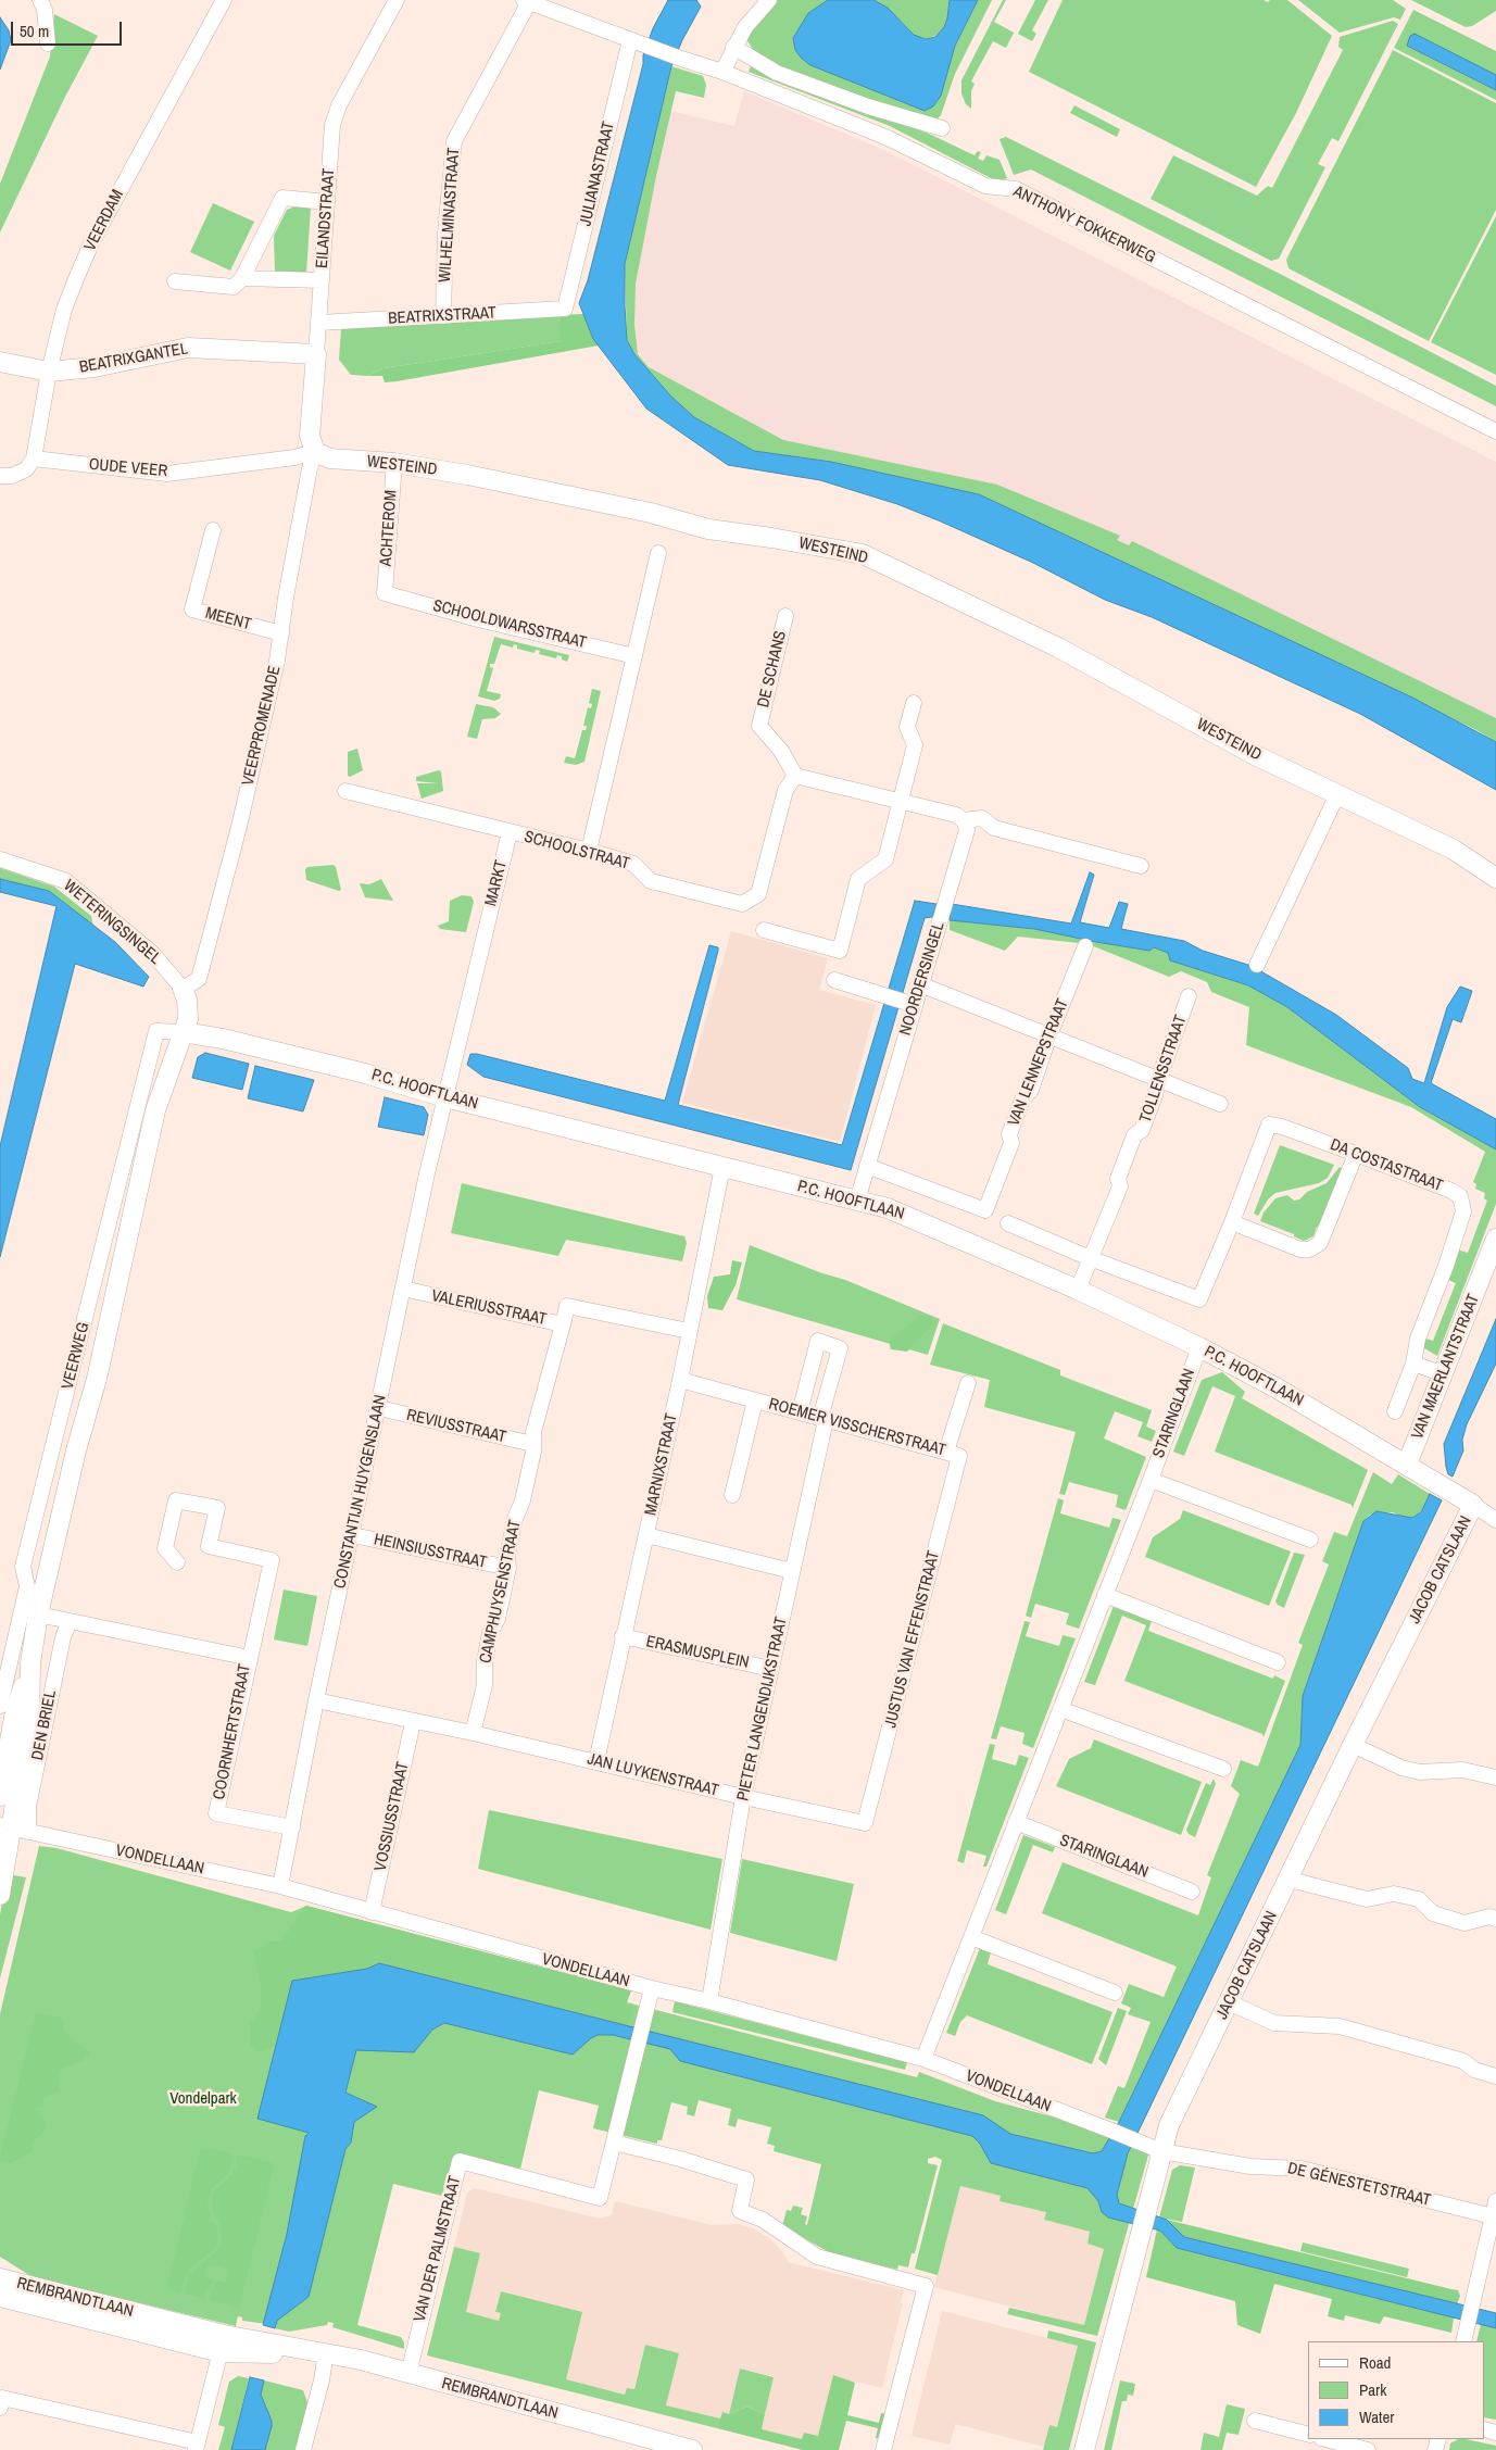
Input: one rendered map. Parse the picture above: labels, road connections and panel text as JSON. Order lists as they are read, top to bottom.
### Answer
{
  "streets": {
    "street": [
      "JULIANASTRAAT",
      "WILHELMINASTRAAT",
      "EILANDSTRAAT",
      "VEERDAM",
      "ANTHONY FOKKERWEG",
      "BEATRIXSTRAAT",
      "BEATRIXGANTEL",
      "WESTEIND",
      "OUDE VEER",
      "ACHTEROM",
      "MEENT",
      "SCHOOLDWARSSTRAAT",
      "DE SCHANS",
      "VEERPROMENADE",
      "SCHOOLSTRAAT",
      "MARKT",
      "WETERINGSINGEL",
      "NOORDERSINGEL",
      "VAN LENNEPSTRAAT",
      "TOLLENSSTRAAT",
      "P.C. HOOFTLAAN",
      "DA COSTASTRAAT",
      "VALERIUSSTRAAT",
      "VEERWEG",
      "VAN MAERLANTSTRAAT",
      "STARINGLAAN",
      "REVIUSSTRAAT",
      "ROEMER VISSCHERSTRAAT",
      "MARNIXSTRAAT",
      "CONSTANTIJN HUYGENSLAAN",
      "HEINSIUSSTRAAT",
      "JACOB CATSLAAN",
      "CAMPHUYSENSTRAAT",
      "JUSTUS VAN EFFENSTRAAT",
      "ERASMUSPLEIN",
      "PIETER LANGENDIJKSTRAAT",
      "DEN BRIEL",
      "COORNHERTSTRAAT",
      "JAN LUYKENSTRAAT",
      "VOSSIUSSTRAAT",
      "VONDELLAAN",
      "DE GÉNESTETSTRAAT",
      "VAN DER PALMSTRAAT",
      "REMBRANDTLAAN"
    ]
  },
  "crossings": [
    ["JULIANASTRAAT", "ANTHONY FOKKERWEG"],
    ["JULIANASTRAAT", "BEATRIXSTRAAT"],
    ["WILHELMINASTRAAT", "ANTHONY FOKKERWEG"],
    ["WILHELMINASTRAAT", "BEATRIXSTRAAT"],
    ["EILANDSTRAAT", "BEATRIXSTRAAT"],
    ["EILANDSTRAAT", "BEATRIXGANTEL"],
    ["EILANDSTRAAT", "WESTEIND"],
    ["EILANDSTRAAT", "OUDE VEER"],
    ["EILANDSTRAAT", "VEERPROMENADE"],
    ["VEERDAM", "BEATRIXGANTEL"],
    ["VEERDAM", "OUDE VEER"],
    ["WESTEIND", "OUDE VEER"],
    ["WESTEIND", "ACHTEROM"],
    ["WESTEIND", "VEERPROMENADE"],
    ["OUDE VEER", "VEERPROMENADE"],
    ["ACHTEROM", "SCHOOLDWARSSTRAAT"],
    ["MEENT", "VEERPROMENADE"],
    ["DE SCHANS", "SCHOOLSTRAAT"],
    ["VEERPROMENADE", "WETERINGSINGEL"],
    ["VEERPROMENADE", "VEERWEG"],
    ["SCHOOLSTRAAT", "MARKT"],
    ["MARKT", "P.C. HOOFTLAAN"],
    ["MARKT", "CONSTANTIJN HUYGENSLAAN"],
    ["WETERINGSINGEL", "VEERWEG"],
    ["NOORDERSINGEL", "P.C. HOOFTLAAN"],
    ["VAN LENNEPSTRAAT", "P.C. HOOFTLAAN"],
    ["TOLLENSSTRAAT", "P.C. HOOFTLAAN"],
    ["P.C. HOOFTLAAN", "VEERWEG"],
    ["P.C. HOOFTLAAN", "VAN MAERLANTSTRAAT"],
    ["P.C. HOOFTLAAN", "STARINGLAAN"],
    ["P.C. HOOFTLAAN", "MARNIXSTRAAT"],
    ["P.C. HOOFTLAAN", "CONSTANTIJN HUYGENSLAAN"],
    ["P.C. HOOFTLAAN", "JACOB CATSLAAN"],
    ["VALERIUSSTRAAT", "MARNIXSTRAAT"],
    ["VALERIUSSTRAAT", "CONSTANTIJN HUYGENSLAAN"],
    ["VALERIUSSTRAAT", "CAMPHUYSENSTRAAT"],
    ["VEERWEG", "DEN BRIEL"],
    ["VEERWEG", "COORNHERTSTRAAT"],
    ["VEERWEG", "VONDELLAAN"],
    ["STARINGLAAN", "VONDELLAAN"],
    ["REVIUSSTRAAT", "CONSTANTIJN HUYGENSLAAN"],
    ["REVIUSSTRAAT", "CAMPHUYSENSTRAAT"],
    ["ROEMER VISSCHERSTRAAT", "MARNIXSTRAAT"],
    ["ROEMER VISSCHERSTRAAT", "JUSTUS VAN EFFENSTRAAT"],
    ["ROEMER VISSCHERSTRAAT", "PIETER LANGENDIJKSTRAAT"],
    ["MARNIXSTRAAT", "ERASMUSPLEIN"],
    ["MARNIXSTRAAT", "JAN LUYKENSTRAAT"],
    ["CONSTANTIJN HUYGENSLAAN", "HEINSIUSSTRAAT"],
    ["CONSTANTIJN HUYGENSLAAN", "COORNHERTSTRAAT"],
    ["CONSTANTIJN HUYGENSLAAN", "VONDELLAAN"],
    ["HEINSIUSSTRAAT", "CAMPHUYSENSTRAAT"],
    ["JACOB CATSLAAN", "VONDELLAAN"],
    ["JACOB CATSLAAN", "DE GÉNESTETSTRAAT"],
    ["CAMPHUYSENSTRAAT", "JAN LUYKENSTRAAT"],
    ["JUSTUS VAN EFFENSTRAAT", "JAN LUYKENSTRAAT"],
    ["ERASMUSPLEIN", "PIETER LANGENDIJKSTRAAT"],
    ["PIETER LANGENDIJKSTRAAT", "JAN LUYKENSTRAAT"],
    ["PIETER LANGENDIJKSTRAAT", "VONDELLAAN"],
    ["DEN BRIEL", "COORNHERTSTRAAT"],
    ["DEN BRIEL", "VONDELLAAN"],
    ["VOSSIUSSTRAAT", "VONDELLAAN"],
    ["VONDELLAAN", "DE GÉNESTETSTRAAT"],
    ["VONDELLAAN", "VAN DER PALMSTRAAT"],
    ["VAN DER PALMSTRAAT", "REMBRANDTLAAN"]
  ],
  "parks": ["Vondelpark"],
  "legend": ["Road", "Park", "Water"],
  "scale_bar": "50 m"
}
